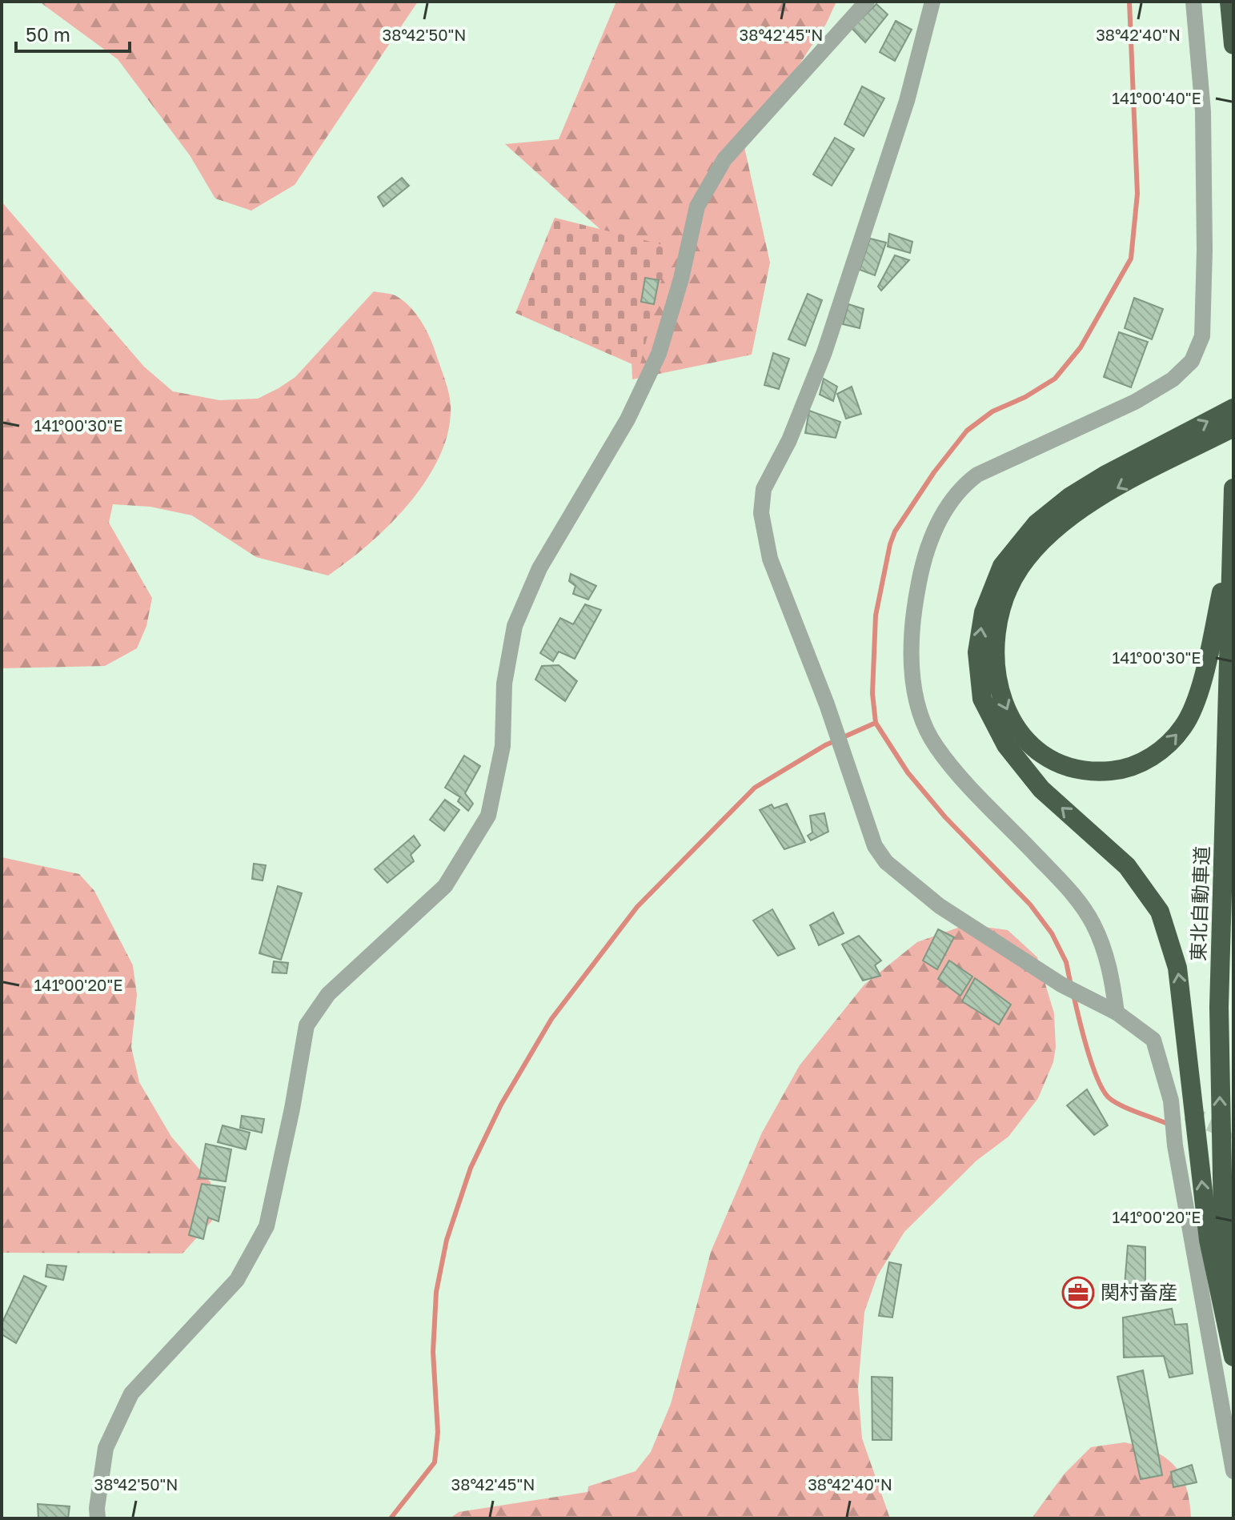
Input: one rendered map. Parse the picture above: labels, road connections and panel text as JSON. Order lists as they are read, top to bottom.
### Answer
{
  "streets": {
    "highway": ["東北自動車道"]
  },
  "one_way": ["東北自動車道"],
  "places": {
    "office": ["関村畜産"]
  },
  "scale_bar": "50 m",
  "coordinates": [
    "38°42'50\"N",
    "38°42'45\"N",
    "38°42'40\"N",
    "141°00'40\"E",
    "141°00'30\"E",
    "141°00'20\"E"
  ]
}
